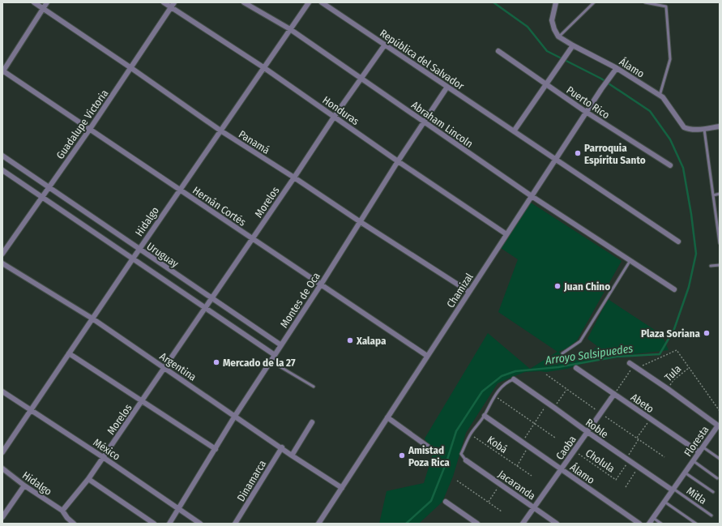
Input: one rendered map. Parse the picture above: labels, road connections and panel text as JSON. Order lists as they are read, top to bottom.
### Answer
{
  "streets": {
    "street": [
      "República del Salvador",
      "Álamo",
      "Puerto Rico",
      "Honduras",
      "Guadalupe Victoria",
      "Abraham Lincoln",
      "Panamá",
      "Morelos",
      "Hernán Cortés",
      "Hidalgo",
      "Uruguay",
      "Chamizal",
      "Montes de Oca",
      "Argentina",
      "Abeto",
      "Roble",
      "Floresta",
      "Caoba",
      "México",
      "Dinamarca",
      "Jacaranda"
    ],
    "lane": ["Mitla"],
    "path": ["Tula", "Kobá", "Cholula"]
  },
  "crossings": [
    ["República del Salvador", "Morelos"],
    ["República del Salvador", "Chamizal"],
    ["República del Salvador", "Montes de Oca"],
    ["Álamo", "Chamizal"],
    ["Álamo", "Caoba"],
    ["Puerto Rico", "Chamizal"],
    ["Honduras", "Guadalupe Victoria"],
    ["Honduras", "Morelos"],
    ["Honduras", "Hidalgo"],
    ["Honduras", "Chamizal"],
    ["Honduras", "Montes de Oca"],
    ["Guadalupe Victoria", "Panamá"],
    ["Guadalupe Victoria", "Hernán Cortés"],
    ["Guadalupe Victoria", "Uruguay"],
    ["Abraham Lincoln", "Morelos"],
    ["Abraham Lincoln", "Hidalgo"],
    ["Abraham Lincoln", "Chamizal"],
    ["Abraham Lincoln", "Montes de Oca"],
    ["Panamá", "Morelos"],
    ["Panamá", "Hidalgo"],
    ["Panamá", "Chamizal"],
    ["Panamá", "Montes de Oca"],
    ["Morelos", "Hernán Cortés"],
    ["Morelos", "Hidalgo"],
    ["Morelos", "Uruguay"],
    ["Morelos", "Montes de Oca"],
    ["Morelos", "Argentina"],
    ["Morelos", "México"],
    ["Hernán Cortés", "Hidalgo"],
    ["Hernán Cortés", "Chamizal"],
    ["Hernán Cortés", "Montes de Oca"],
    ["Hidalgo", "Uruguay"],
    ["Hidalgo", "Argentina"],
    ["Hidalgo", "México"],
    ["Uruguay", "Montes de Oca"],
    ["Chamizal", "Argentina"],
    ["Montes de Oca", "Argentina"],
    ["Montes de Oca", "México"],
    ["Argentina", "Dinamarca"],
    ["Tula", "Floresta"],
    ["Abeto", "Floresta"],
    ["Abeto", "Caoba"],
    ["Roble", "Floresta"],
    ["Roble", "Caoba"],
    ["Roble", "Cholula"],
    ["Roble", "Mitla"],
    ["Floresta", "Mitla"],
    ["Caoba", "Cholula"],
    ["Caoba", "Jacaranda"]
  ],
  "water": ["Arroyo Salsipuedes"],
  "places": [
    "Parroquia Espíritu Santo",
    "Juan Chino",
    "Plaza Soriana",
    "Xalapa",
    "Mercado de la 27",
    "Amistad Poza Rica"
  ]
}
